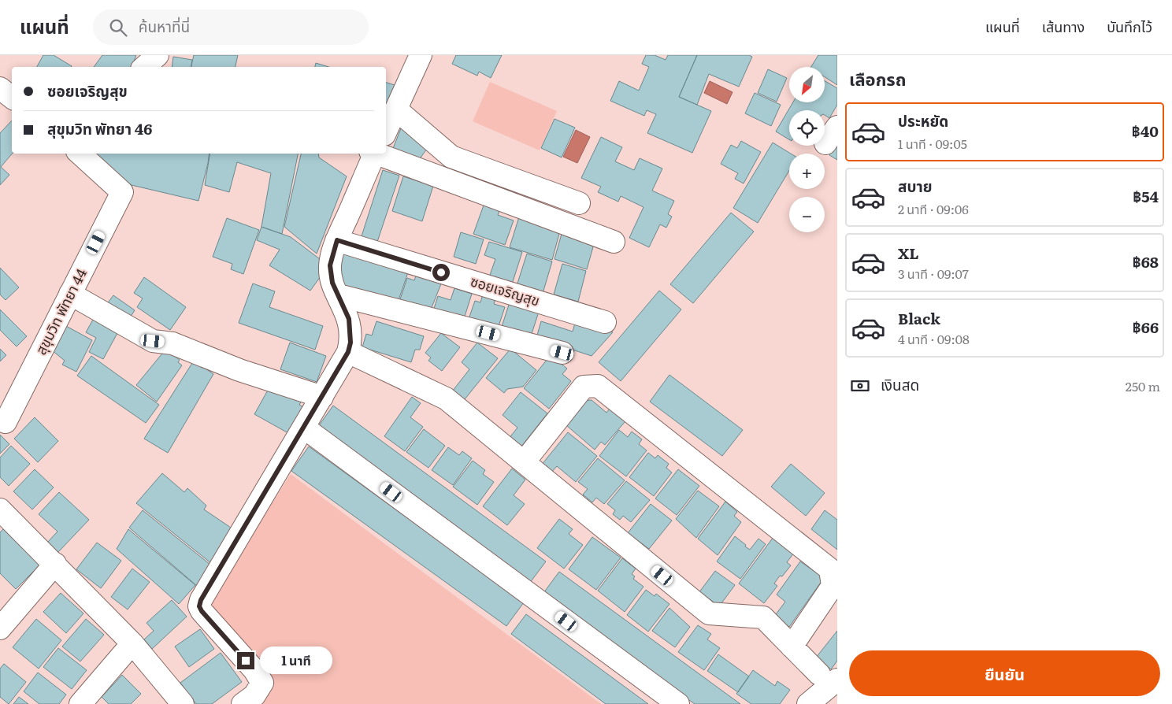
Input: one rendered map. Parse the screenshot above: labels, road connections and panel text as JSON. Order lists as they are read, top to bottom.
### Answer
{
  "streets": {
    "street": ["ซอยเจริญสุข", "สุขุมวิท พัทยา 44"]
  },
  "north": "bottom left",
  "page": {
    "header": "แผนที่",
    "search": "ค้นหาที่นี่",
    "nav": ["แผนที่", "เส้นทาง", "บันทึกไว้"],
    "heading": "เลือกรถ",
    "map_buttons": ["+", "−"],
    "banner": ["ซอยเจริญสุข", "สุขุมวิท พัทยา 46"],
    "list": [
      {
        "name": "ประหยัด",
        "note": "1 นาที · 09:05",
        "value": "฿40"
      },
      {
        "name": "สบาย",
        "note": "2 นาที · 09:06",
        "value": "฿54"
      },
      {
        "name": "XL",
        "note": "3 นาที · 09:07",
        "value": "฿68"
      },
      {
        "name": "Black",
        "note": "4 นาที · 09:08",
        "value": "฿66"
      }
    ],
    "pay": ["เงินสด", "250 m"],
    "buttons": "ยืนยัน",
    "bubble": "1 นาที"
  }
}
